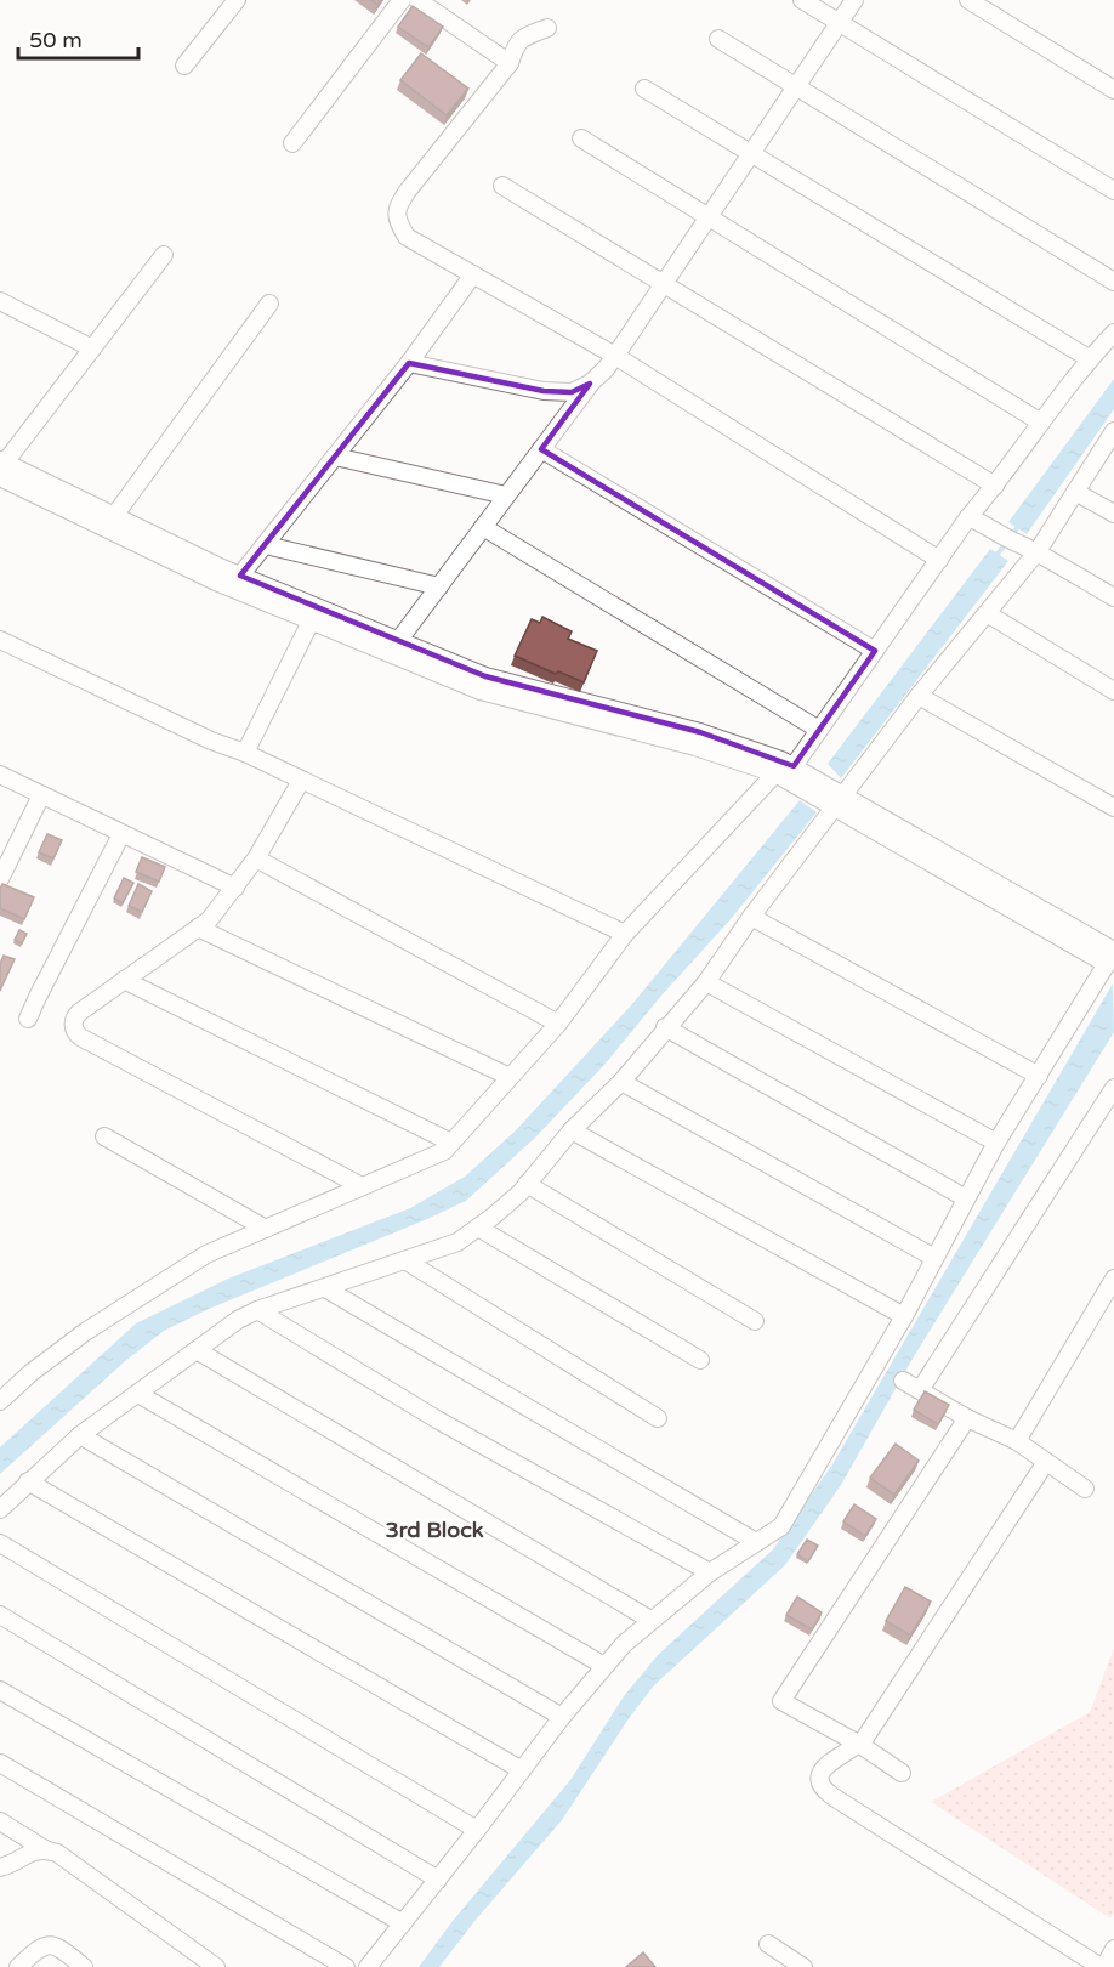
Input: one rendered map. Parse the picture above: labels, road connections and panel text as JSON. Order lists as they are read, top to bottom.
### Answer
{
  "districts": ["3rd Block"],
  "scale_bar": "50 m"
}
